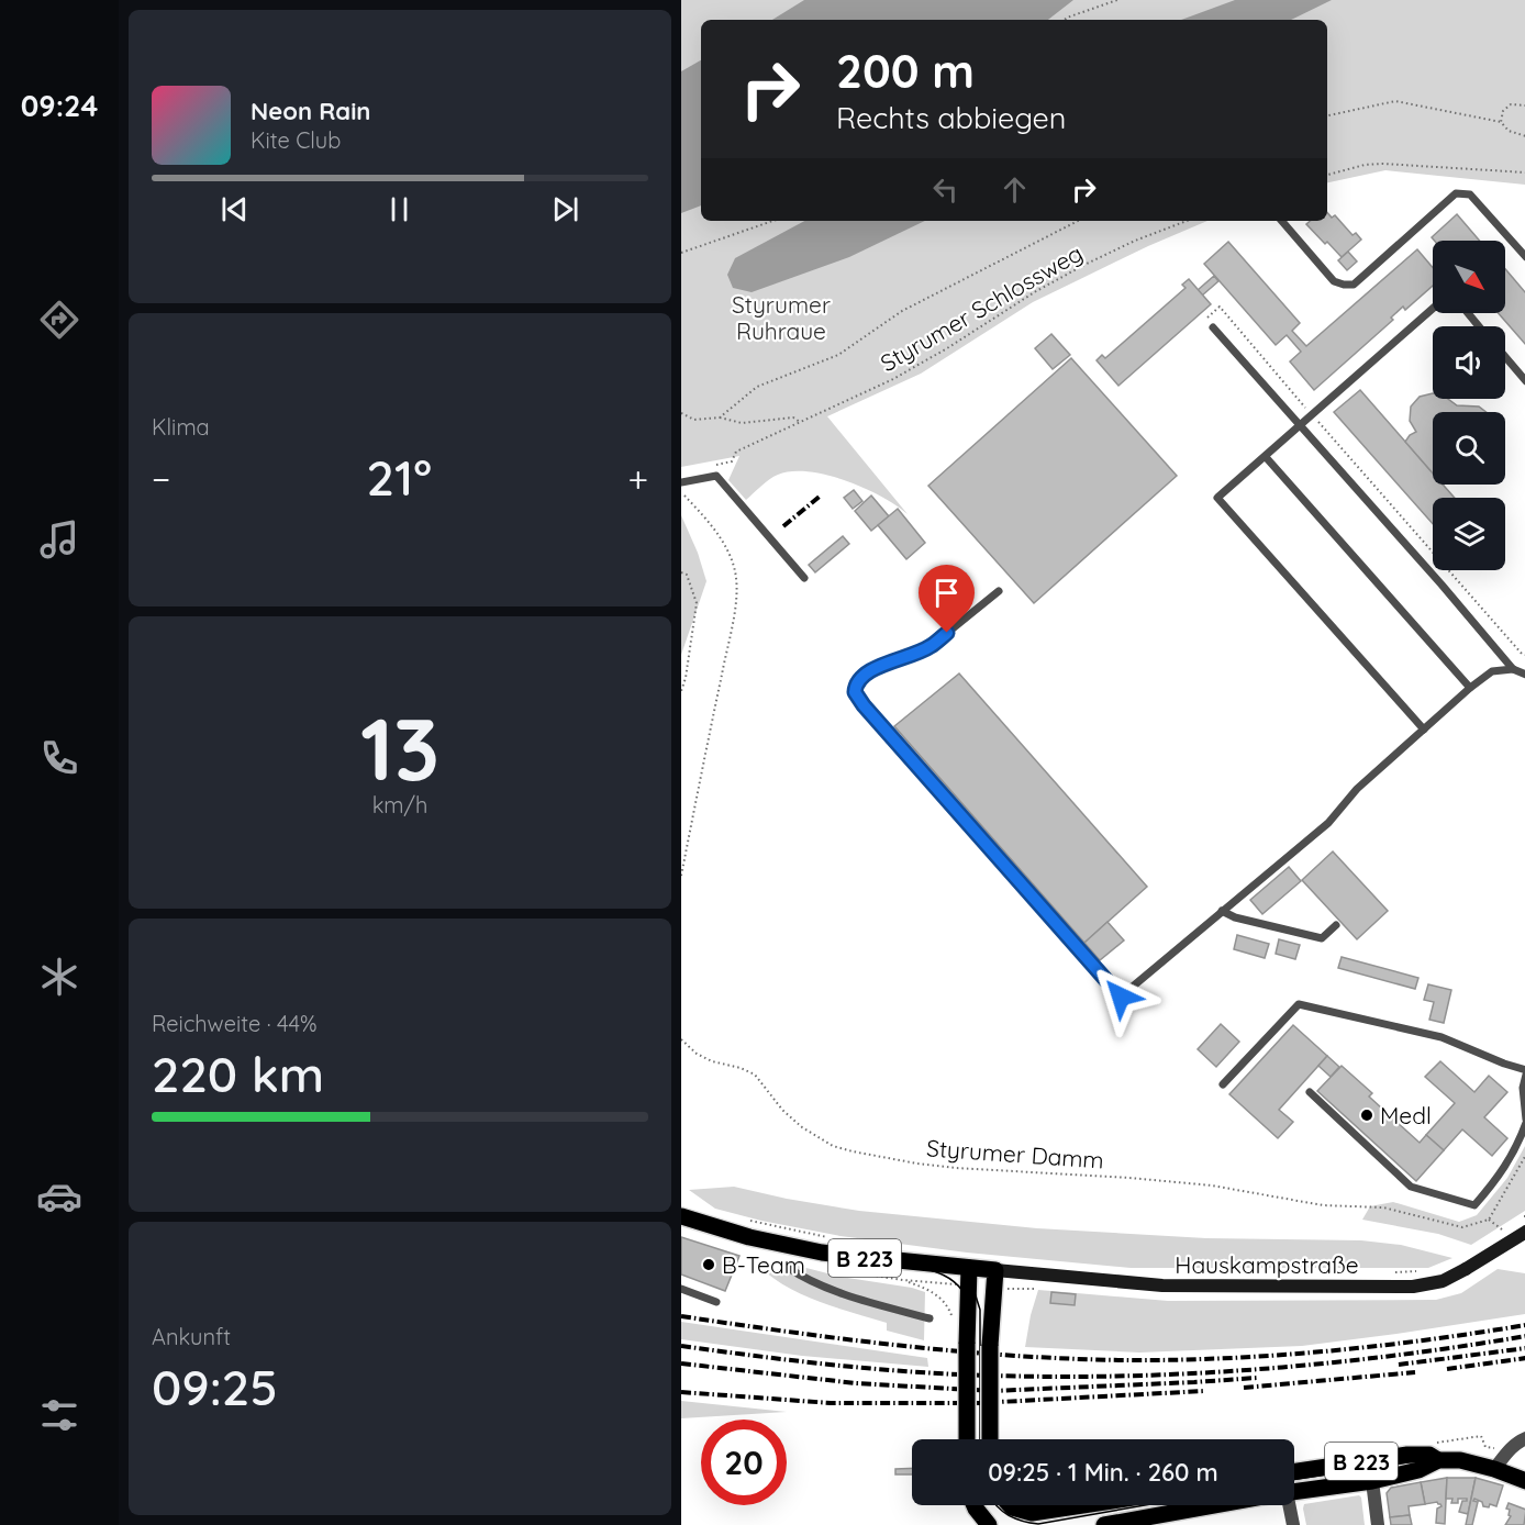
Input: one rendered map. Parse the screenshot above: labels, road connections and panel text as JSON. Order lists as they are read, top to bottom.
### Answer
{
  "streets": {
    "main road": ["B 223", "Hauskampstraße"],
    "path": ["Styrumer Schlossweg", "Styrumer Damm"]
  },
  "crossings": [
    ["B 223", "Hauskampstraße"]
  ],
  "parks": ["Styrumer Ruhraue"],
  "places": ["Medl", "B-Team"],
  "north": "bottom right",
  "page": {
    "tabs": "09:24",
    "turn": ["200 m", "Rechts abbiegen"],
    "song": ["Neon Rain", "Kite Club"],
    "tile": [
      "Klima",
      ["13", "km/h"],
      ["Reichweite · 44%", "220 km"],
      ["Ankunft", "09:25"]
    ],
    "heat": ["−", "21°", "+"],
    "limit": "20",
    "trip": "09:25 · 1 Min. · 260 m"
  }
}
